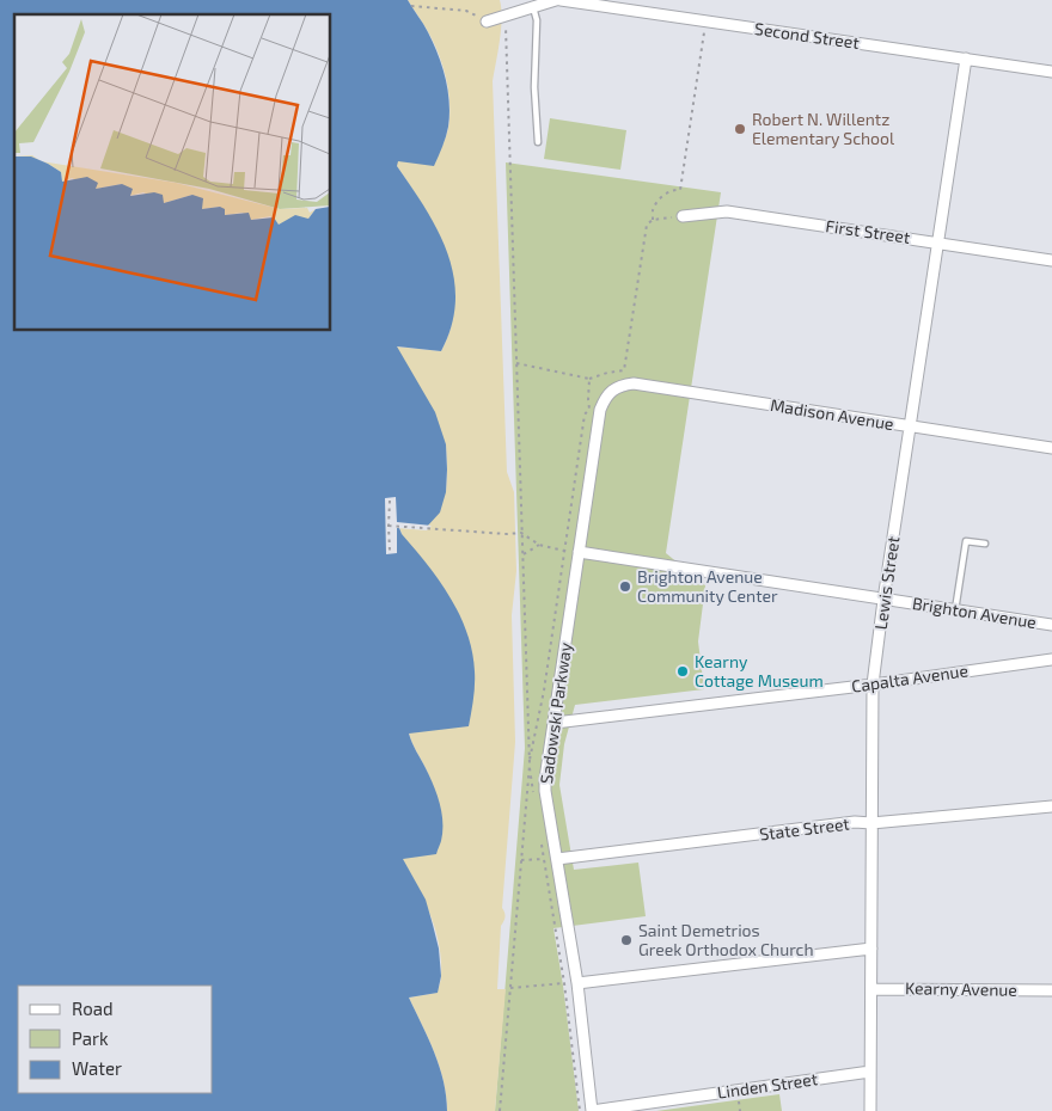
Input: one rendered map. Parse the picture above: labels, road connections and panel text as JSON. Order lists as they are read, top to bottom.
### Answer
{
  "streets": {
    "street": [
      "Second Street",
      "First Street",
      "Madison Avenue",
      "Lewis Street",
      "Brighton Avenue",
      "Capalta Avenue",
      "Sadowski Parkway",
      "State Street",
      "Kearny Avenue",
      "Linden Street"
    ]
  },
  "crossings": [
    ["Second Street", "Lewis Street"],
    ["First Street", "Lewis Street"],
    ["Madison Avenue", "Lewis Street"],
    ["Madison Avenue", "Sadowski Parkway"],
    ["Lewis Street", "Brighton Avenue"],
    ["Lewis Street", "Capalta Avenue"],
    ["Lewis Street", "State Street"],
    ["Lewis Street", "Kearny Avenue"],
    ["Lewis Street", "Linden Street"],
    ["Brighton Avenue", "Sadowski Parkway"],
    ["Capalta Avenue", "Sadowski Parkway"],
    ["Sadowski Parkway", "State Street"],
    ["Sadowski Parkway", "Linden Street"]
  ],
  "places": [
    "Robert N. Willentz Elementary School",
    "Brighton Avenue Community Center",
    "Kearny Cottage Museum",
    "Saint Demetrios Greek Orthodox Church"
  ],
  "legend": ["Road", "Park", "Water"]
}
